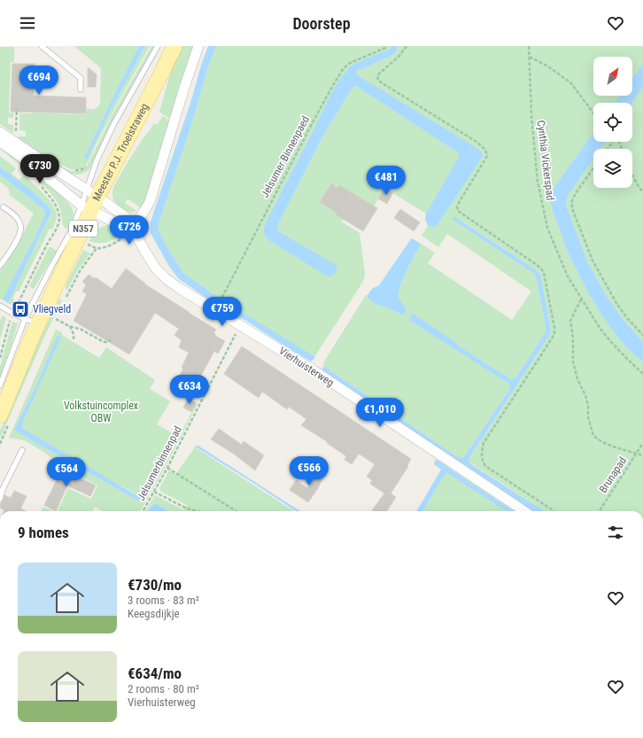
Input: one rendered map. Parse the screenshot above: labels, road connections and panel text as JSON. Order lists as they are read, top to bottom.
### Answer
{
  "streets": {
    "main road": ["Meester P.J. Troelstraweg", "N357"],
    "street": ["Vierhuisterweg"],
    "path": [
      "Jelsumer Binnenpaed",
      "Cynthia Vickerspad",
      "Jelsumerbinnenpad",
      "Brunapad"
    ]
  },
  "crossings": [
    ["Meester P.J. Troelstraweg", "Vierhuisterweg"],
    ["Vierhuisterweg", "Jelsumerbinnenpad"]
  ],
  "parks": ["Volkstuincomplex OBW"],
  "places": {
    "bus stop": ["Vliegveld"]
  },
  "north": "top right",
  "page": {
    "header": "Doorstep",
    "price": [
      "€694",
      "€730",
      "€481",
      "€726",
      "€759",
      "€634",
      "€1,010",
      "€566",
      "€564"
    ],
    "heading": "9 homes",
    "list": [
      {
        "name": "€730/mo",
        "note": "3 rooms · 83 m² · Keegsdijkje"
      },
      {
        "name": "€634/mo",
        "note": "2 rooms · 80 m² · Vierhuisterweg"
      }
    ]
  }
}
